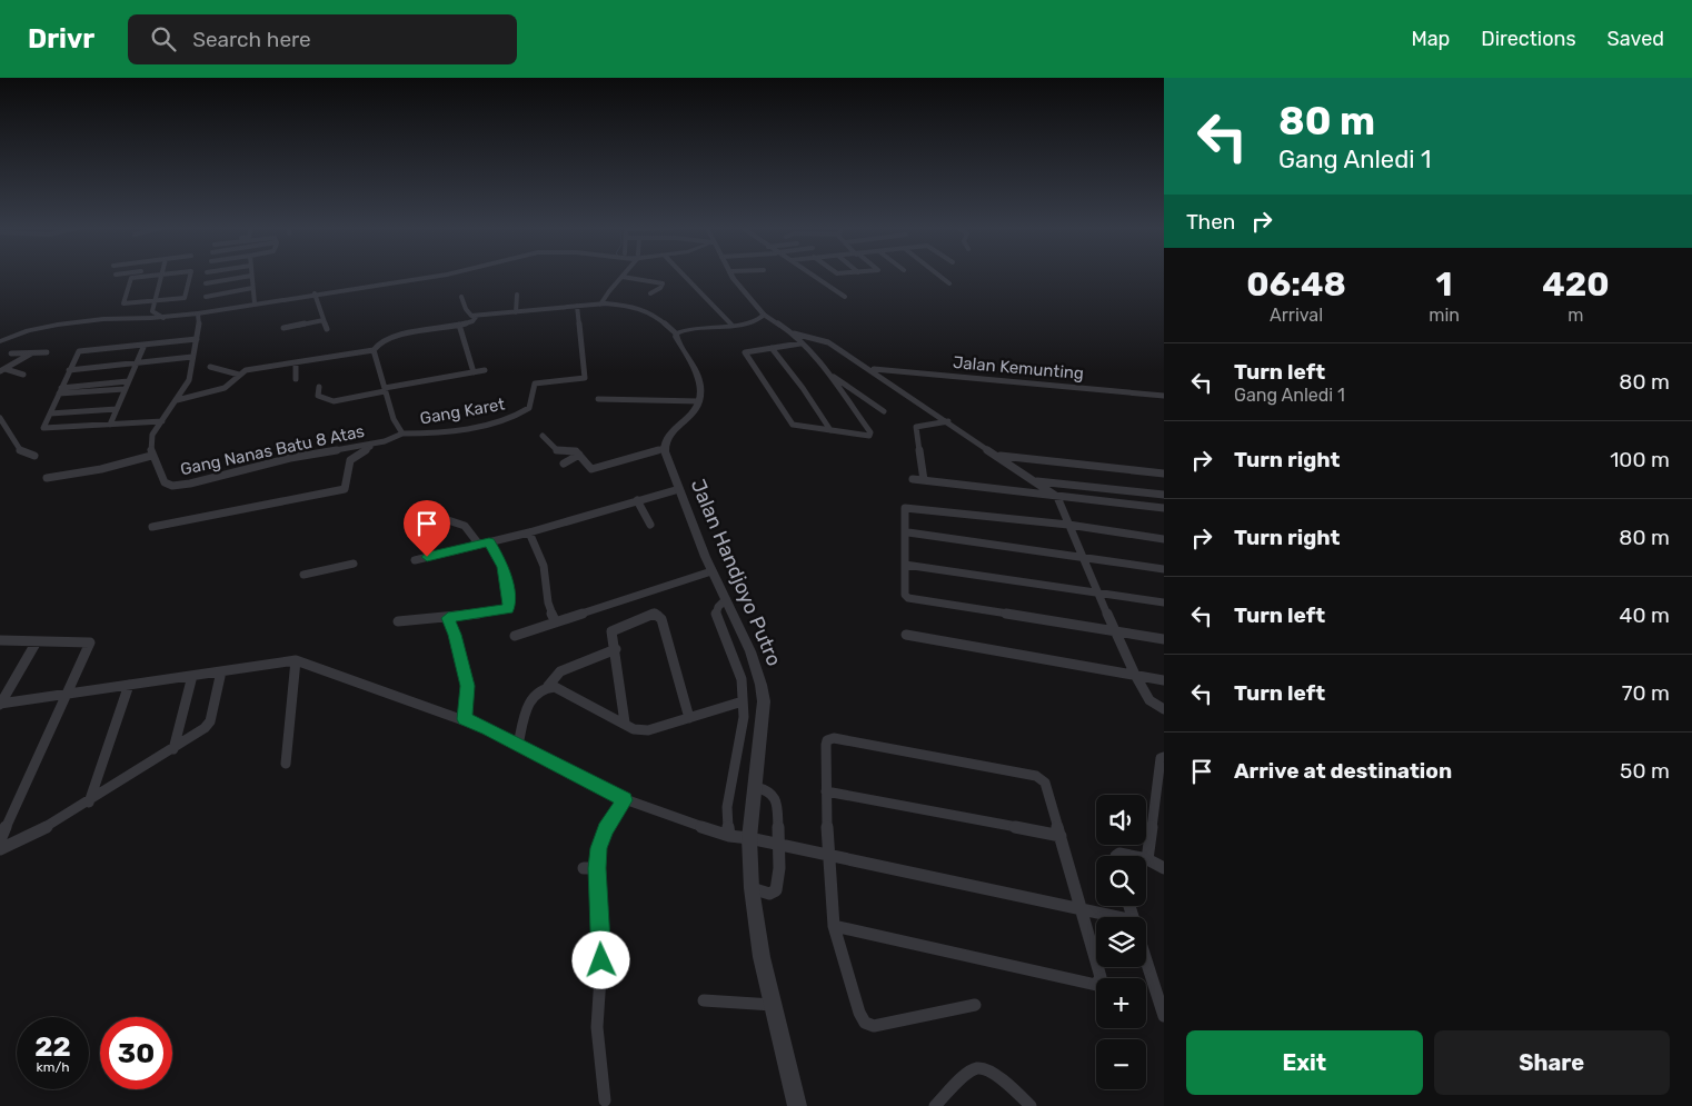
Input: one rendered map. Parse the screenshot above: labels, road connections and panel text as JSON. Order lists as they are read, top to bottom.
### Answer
{
  "streets": {
    "street": [
      "Jalan Kemunting",
      "Gang Karet",
      "Gang Nanas Batu 8 Atas",
      "Jalan Handjoyo Putro"
    ]
  },
  "crossings": [
    ["Gang Karet", "Gang Nanas Batu 8 Atas"]
  ],
  "page": {
    "header": "Drivr",
    "search": "Search here",
    "nav": ["Map", "Directions", "Saved"],
    "turn": ["80 m", "Gang Anledi 1"],
    "then": "Then",
    "eta": [
      "06:48",
      "Arrival",
      "1",
      "min",
      "420",
      "m"
    ],
    "list": [
      {
        "name": "Turn left",
        "note": "Gang Anledi 1",
        "value": "80 m"
      },
      {
        "name": "Turn right",
        "value": "100 m"
      },
      {
        "name": "Turn right",
        "value": "80 m"
      },
      {
        "name": "Turn left",
        "value": "40 m"
      },
      {
        "name": "Turn left",
        "value": "70 m"
      },
      {
        "name": "Arrive at destination",
        "value": "50 m"
      }
    ],
    "map_buttons": ["+", "−"],
    "speed": "22 km/h",
    "limit": "30",
    "buttons": ["Exit", "Share"]
  }
}
